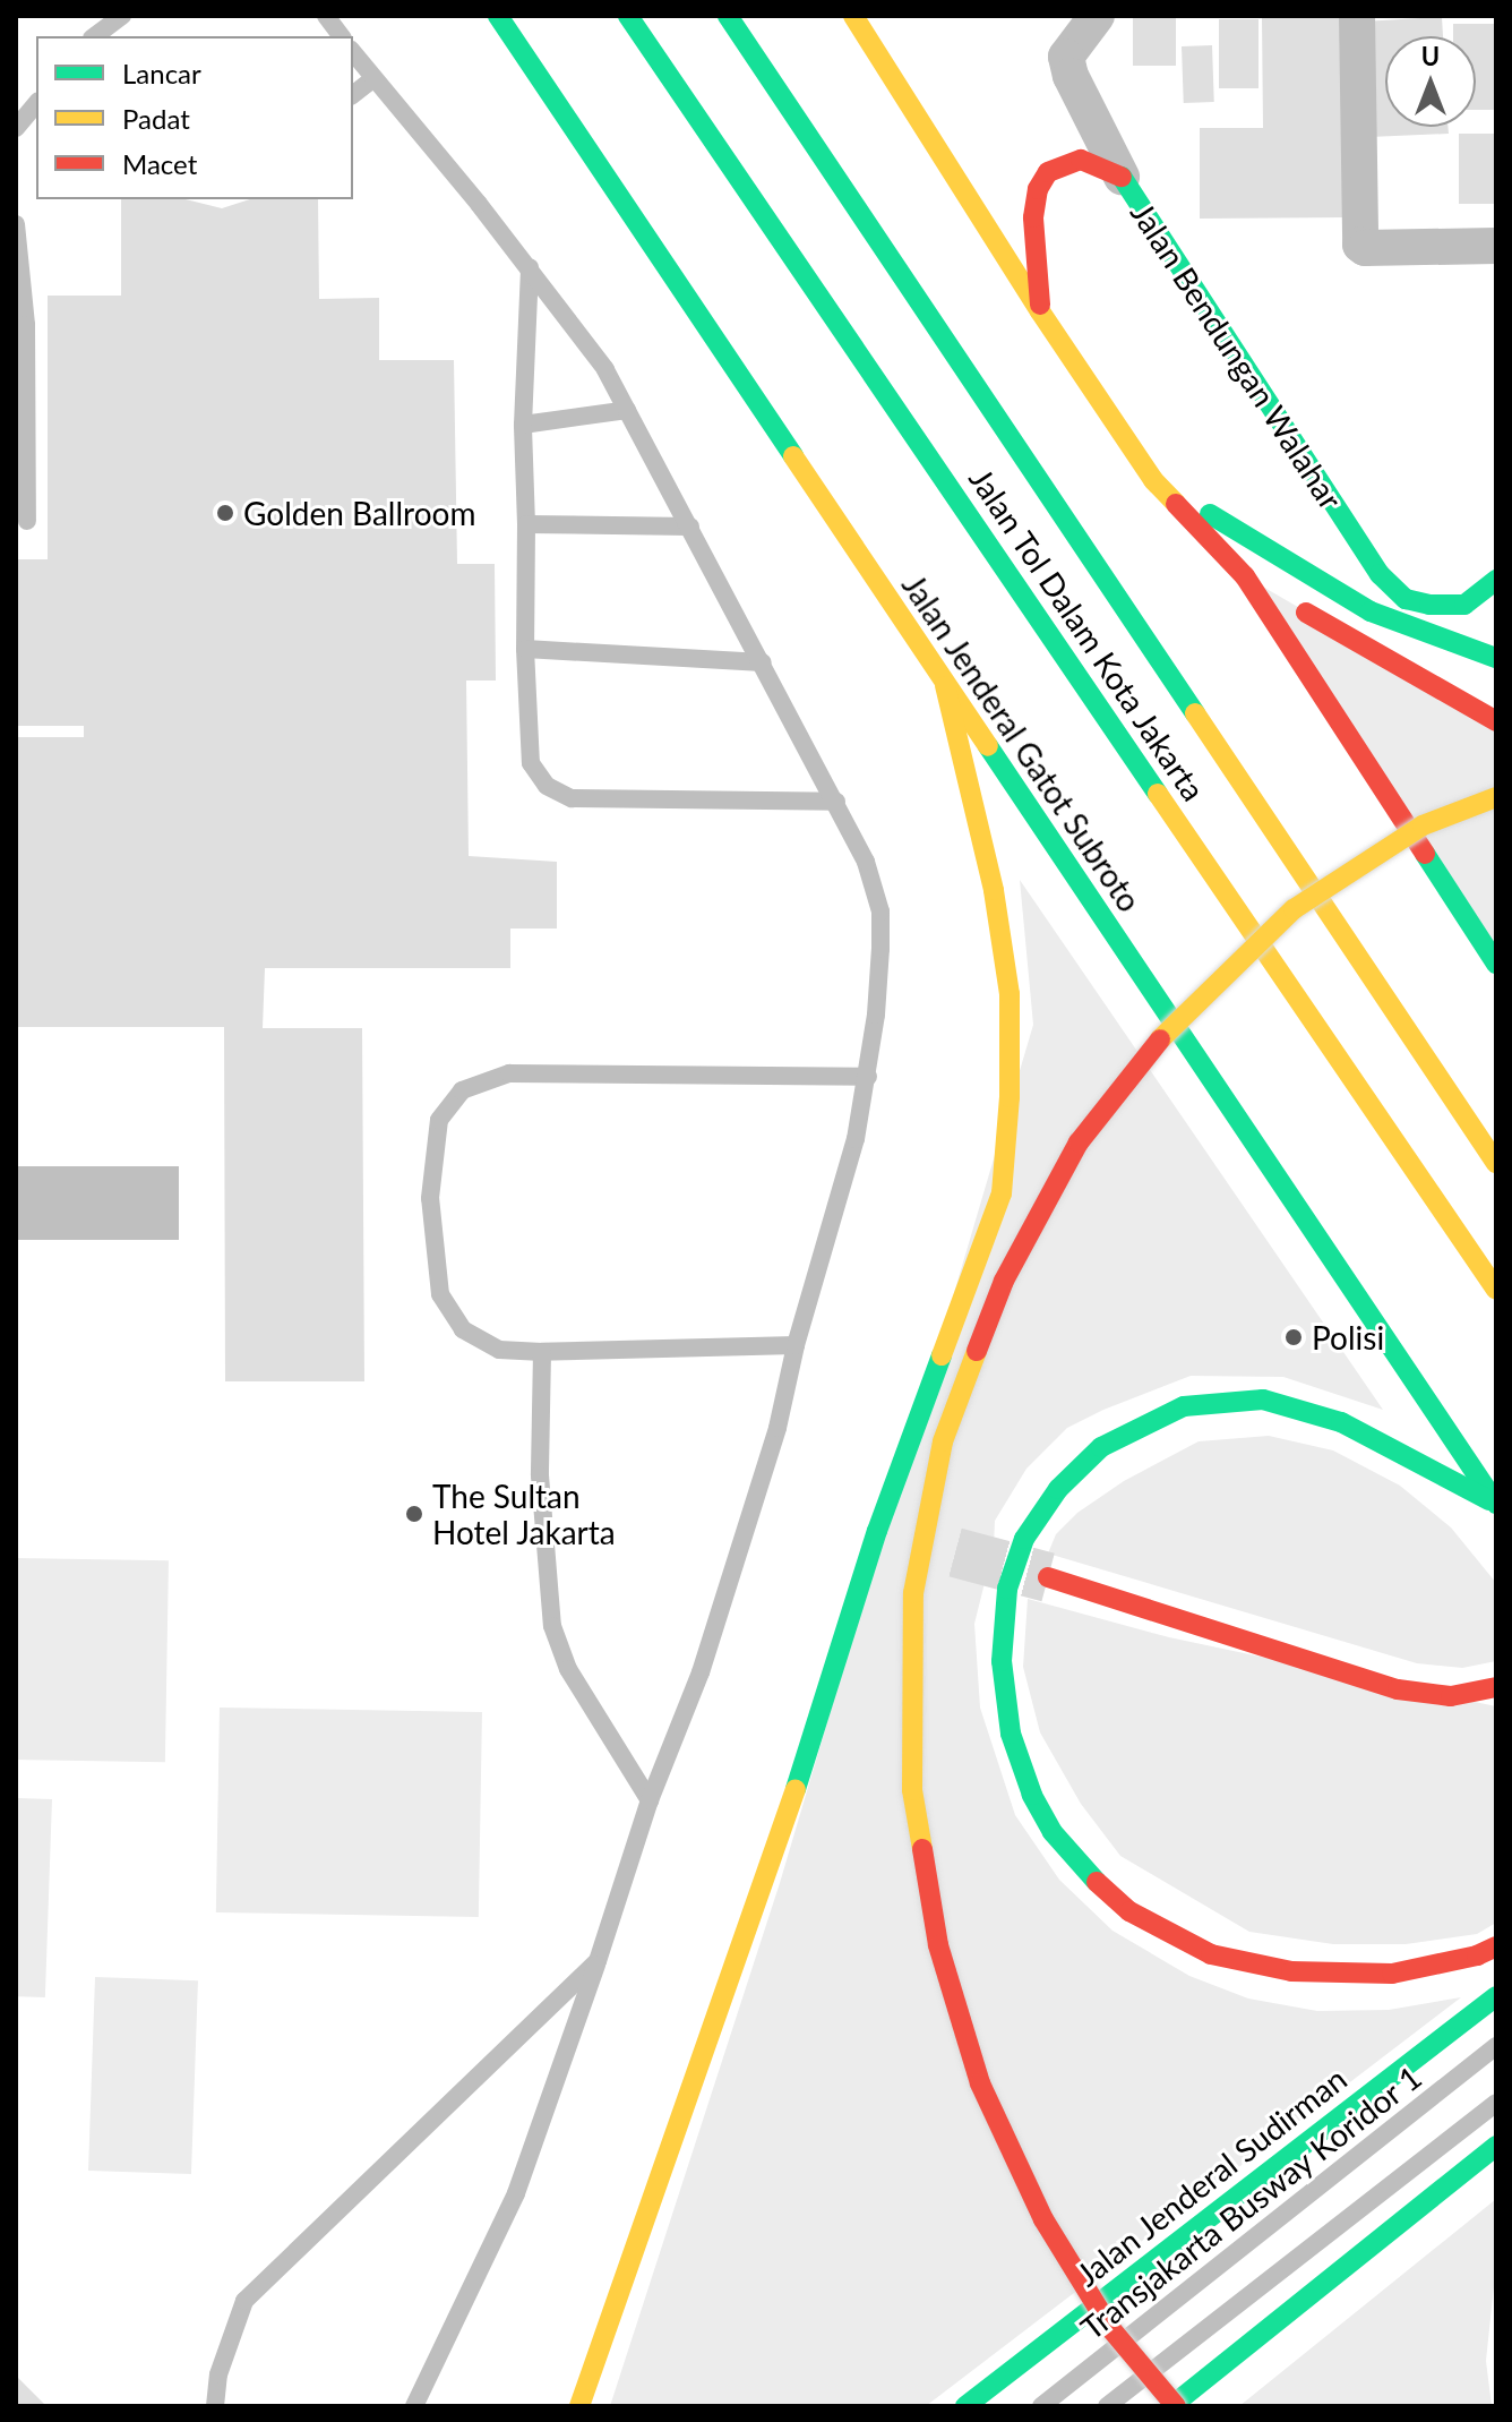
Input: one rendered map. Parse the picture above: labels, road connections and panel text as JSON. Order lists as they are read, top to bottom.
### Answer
{
  "streets": {
    "main road": [
      "Jalan Bendungan Walahar",
      "Jalan Tol Dalam Kota Jakarta",
      "Jalan Jenderal Gatot Subroto",
      "Jalan Jenderal Sudirman"
    ],
    "lane": ["Transjakarta Busway Koridor 1"]
  },
  "places": ["Golden Ballroom", "Polisi", "The Sultan Hotel Jakarta"],
  "legend": ["Lancar", "Padat", "Macet"],
  "north": "top"
}
